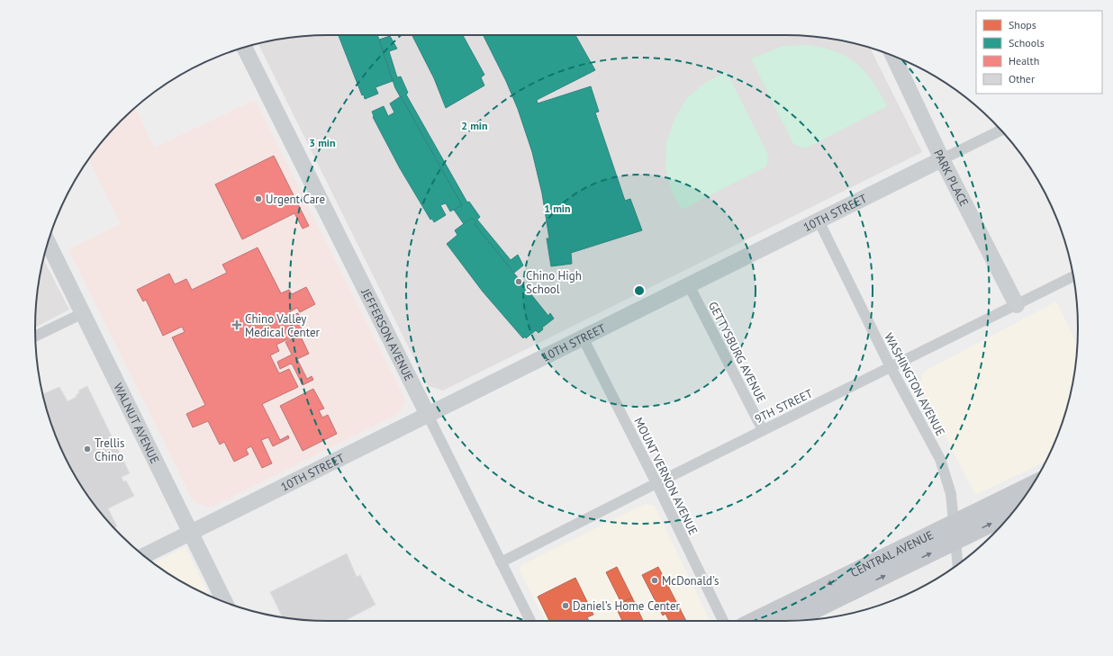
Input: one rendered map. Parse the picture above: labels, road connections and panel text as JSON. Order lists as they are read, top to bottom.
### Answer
{
  "streets": {
    "main road": ["CENTRAL AVENUE"],
    "street": [
      "PARK PLACE",
      "10TH STREET",
      "JEFFERSON AVENUE",
      "GETTYSBURG AVENUE",
      "WASHINGTON AVENUE",
      "9TH STREET",
      "WALNUT AVENUE",
      "MOUNT VERNON AVENUE"
    ]
  },
  "crossings": [
    ["PARK PLACE", "10TH STREET"],
    ["PARK PLACE", "9TH STREET"],
    ["10TH STREET", "JEFFERSON AVENUE"],
    ["10TH STREET", "GETTYSBURG AVENUE"],
    ["10TH STREET", "WASHINGTON AVENUE"],
    ["10TH STREET", "WALNUT AVENUE"],
    ["10TH STREET", "MOUNT VERNON AVENUE"],
    ["JEFFERSON AVENUE", "9TH STREET"],
    ["GETTYSBURG AVENUE", "9TH STREET"],
    ["WASHINGTON AVENUE", "9TH STREET"],
    ["WASHINGTON AVENUE", "CENTRAL AVENUE"],
    ["9TH STREET", "MOUNT VERNON AVENUE"]
  ],
  "places": {
    "other": [
      "Urgent Care",
      "Chino High School",
      "Trellis Chino",
      "McDonald's",
      "Daniel’s Home Center"
    ],
    "health": ["Chino Valley Medical Center"]
  },
  "legend": [
    "Shops",
    "Schools",
    "Health",
    "Other"
  ],
  "rings": ["2 min", "3 min", "1 min"]
}
